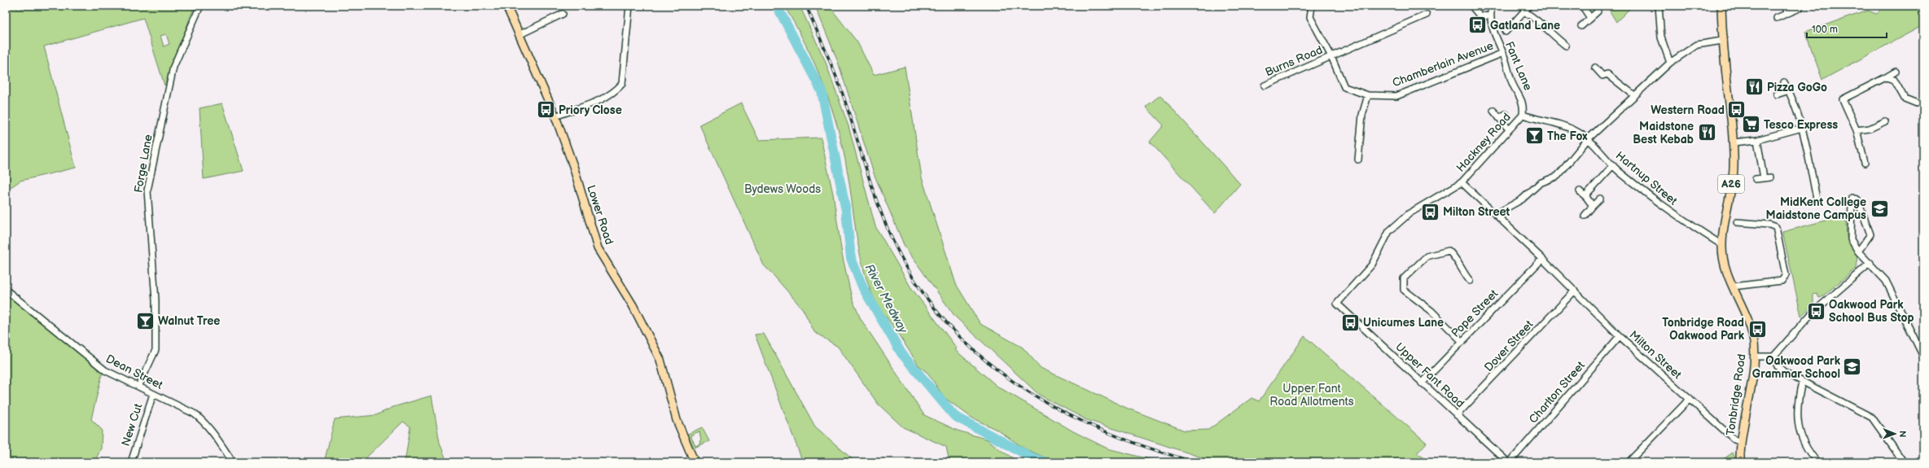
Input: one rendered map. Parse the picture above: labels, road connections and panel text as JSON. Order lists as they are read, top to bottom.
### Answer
{
  "streets": {
    "main road": ["A26", "Lower Road", "Tonbridge Road"],
    "street": [
      "Burns Road",
      "Chamberlain Avenue",
      "Fant Lane",
      "Hackney Road",
      "Forge Lane",
      "Hartnup Street",
      "Pope Street",
      "Dover Street",
      "Milton Street",
      "Dean Street",
      "Upper Fant Road",
      "Charlton Street",
      "New Cut"
    ]
  },
  "crossings": [
    ["Burns Road", "Chamberlain Avenue"],
    ["Chamberlain Avenue", "Fant Lane"],
    ["Fant Lane", "Hackney Road"],
    ["Fant Lane", "Hartnup Street"],
    ["Hackney Road", "Hartnup Street"],
    ["Hackney Road", "Milton Street"],
    ["Hackney Road", "Upper Fant Road"],
    ["Forge Lane", "Dean Street"],
    ["Hartnup Street", "Tonbridge Road"],
    ["Pope Street", "Milton Street"],
    ["Pope Street", "Upper Fant Road"],
    ["Dover Street", "Milton Street"],
    ["Dover Street", "Upper Fant Road"],
    ["Milton Street", "Charlton Street"],
    ["Milton Street", "Tonbridge Road"],
    ["Dean Street", "New Cut"],
    ["Upper Fant Road", "Charlton Street"]
  ],
  "water": ["River Medway"],
  "parks": ["Bydews Woods", "Upper Fant Road Allotments"],
  "places": {
    "bus stop": [
      "Gatland Lane",
      "Priory Close",
      "Western Road",
      "Milton Street",
      "Oakwood Park School Bus Stop",
      "Unicumes Lane",
      "Tonbridge Road Oakwood Park"
    ],
    "restaurant": ["Pizza GoGo", "Maidstone Best Kebab"],
    "supermarket": ["Tesco Express"],
    "bar": ["The Fox", "Walnut Tree"],
    "school or university": ["MidKent College Maidstone Campus", "Oakwood Park Grammar School"]
  },
  "scale_bar": "100 m",
  "north": "right"
}
